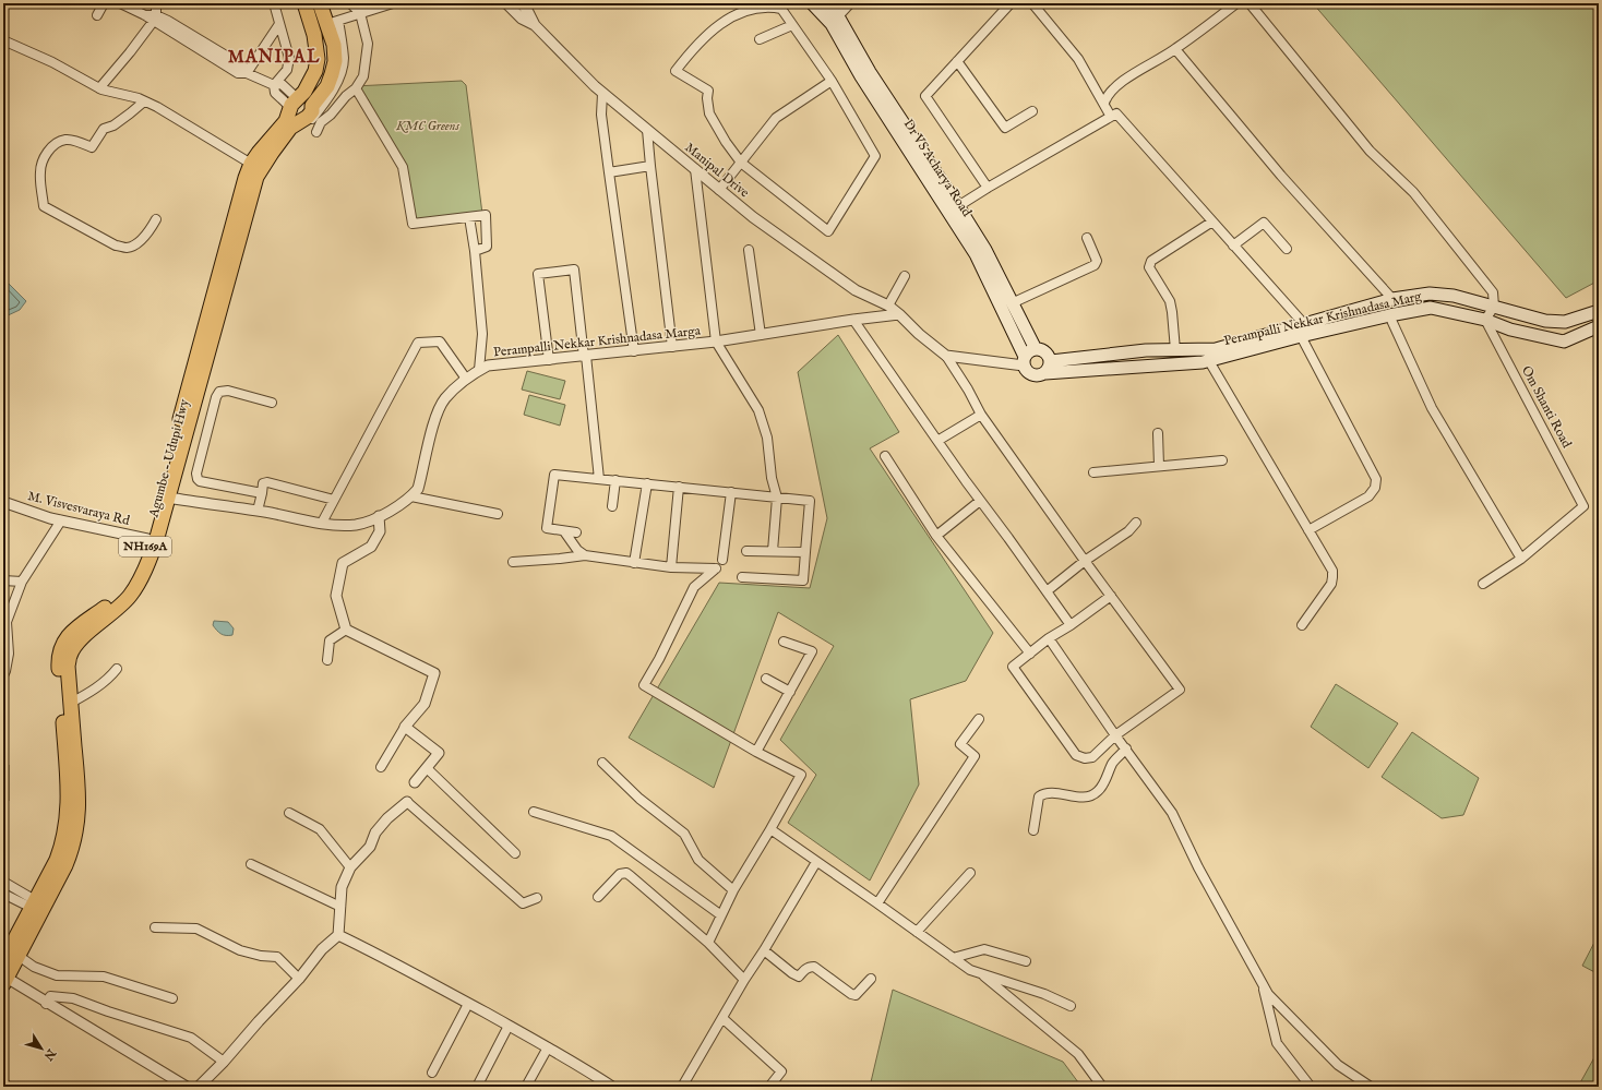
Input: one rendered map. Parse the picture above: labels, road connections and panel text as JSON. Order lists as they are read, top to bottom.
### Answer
{
  "streets": {
    "highway": ["Agumbe - Udupi Hwy", "NH169A"],
    "main road": ["Dr VS Acharya Road", "Perampalli Nekkar Krishnadasa Marg"],
    "street": [
      "Manipal Drive",
      "Perampalli Nekkar Krishnadasa Marga",
      "Om Shanti Road",
      "M. Visvesvaraya Rd"
    ]
  },
  "crossings": [
    ["Dr VS Acharya Road", "Perampalli Nekkar Krishnadasa Marg"],
    ["Manipal Drive", "Perampalli Nekkar Krishnadasa Marga"],
    ["Perampalli Nekkar Krishnadasa Marg", "Om Shanti Road"],
    ["Perampalli Nekkar Krishnadasa Marga", "Agumbe - Udupi Hwy"],
    ["Agumbe - Udupi Hwy", "M. Visvesvaraya Rd"],
    ["Agumbe - Udupi Hwy", "NH169A"]
  ],
  "districts": ["MANIPAL"],
  "parks": ["KMC Greens"],
  "north": "bottom right"
}
